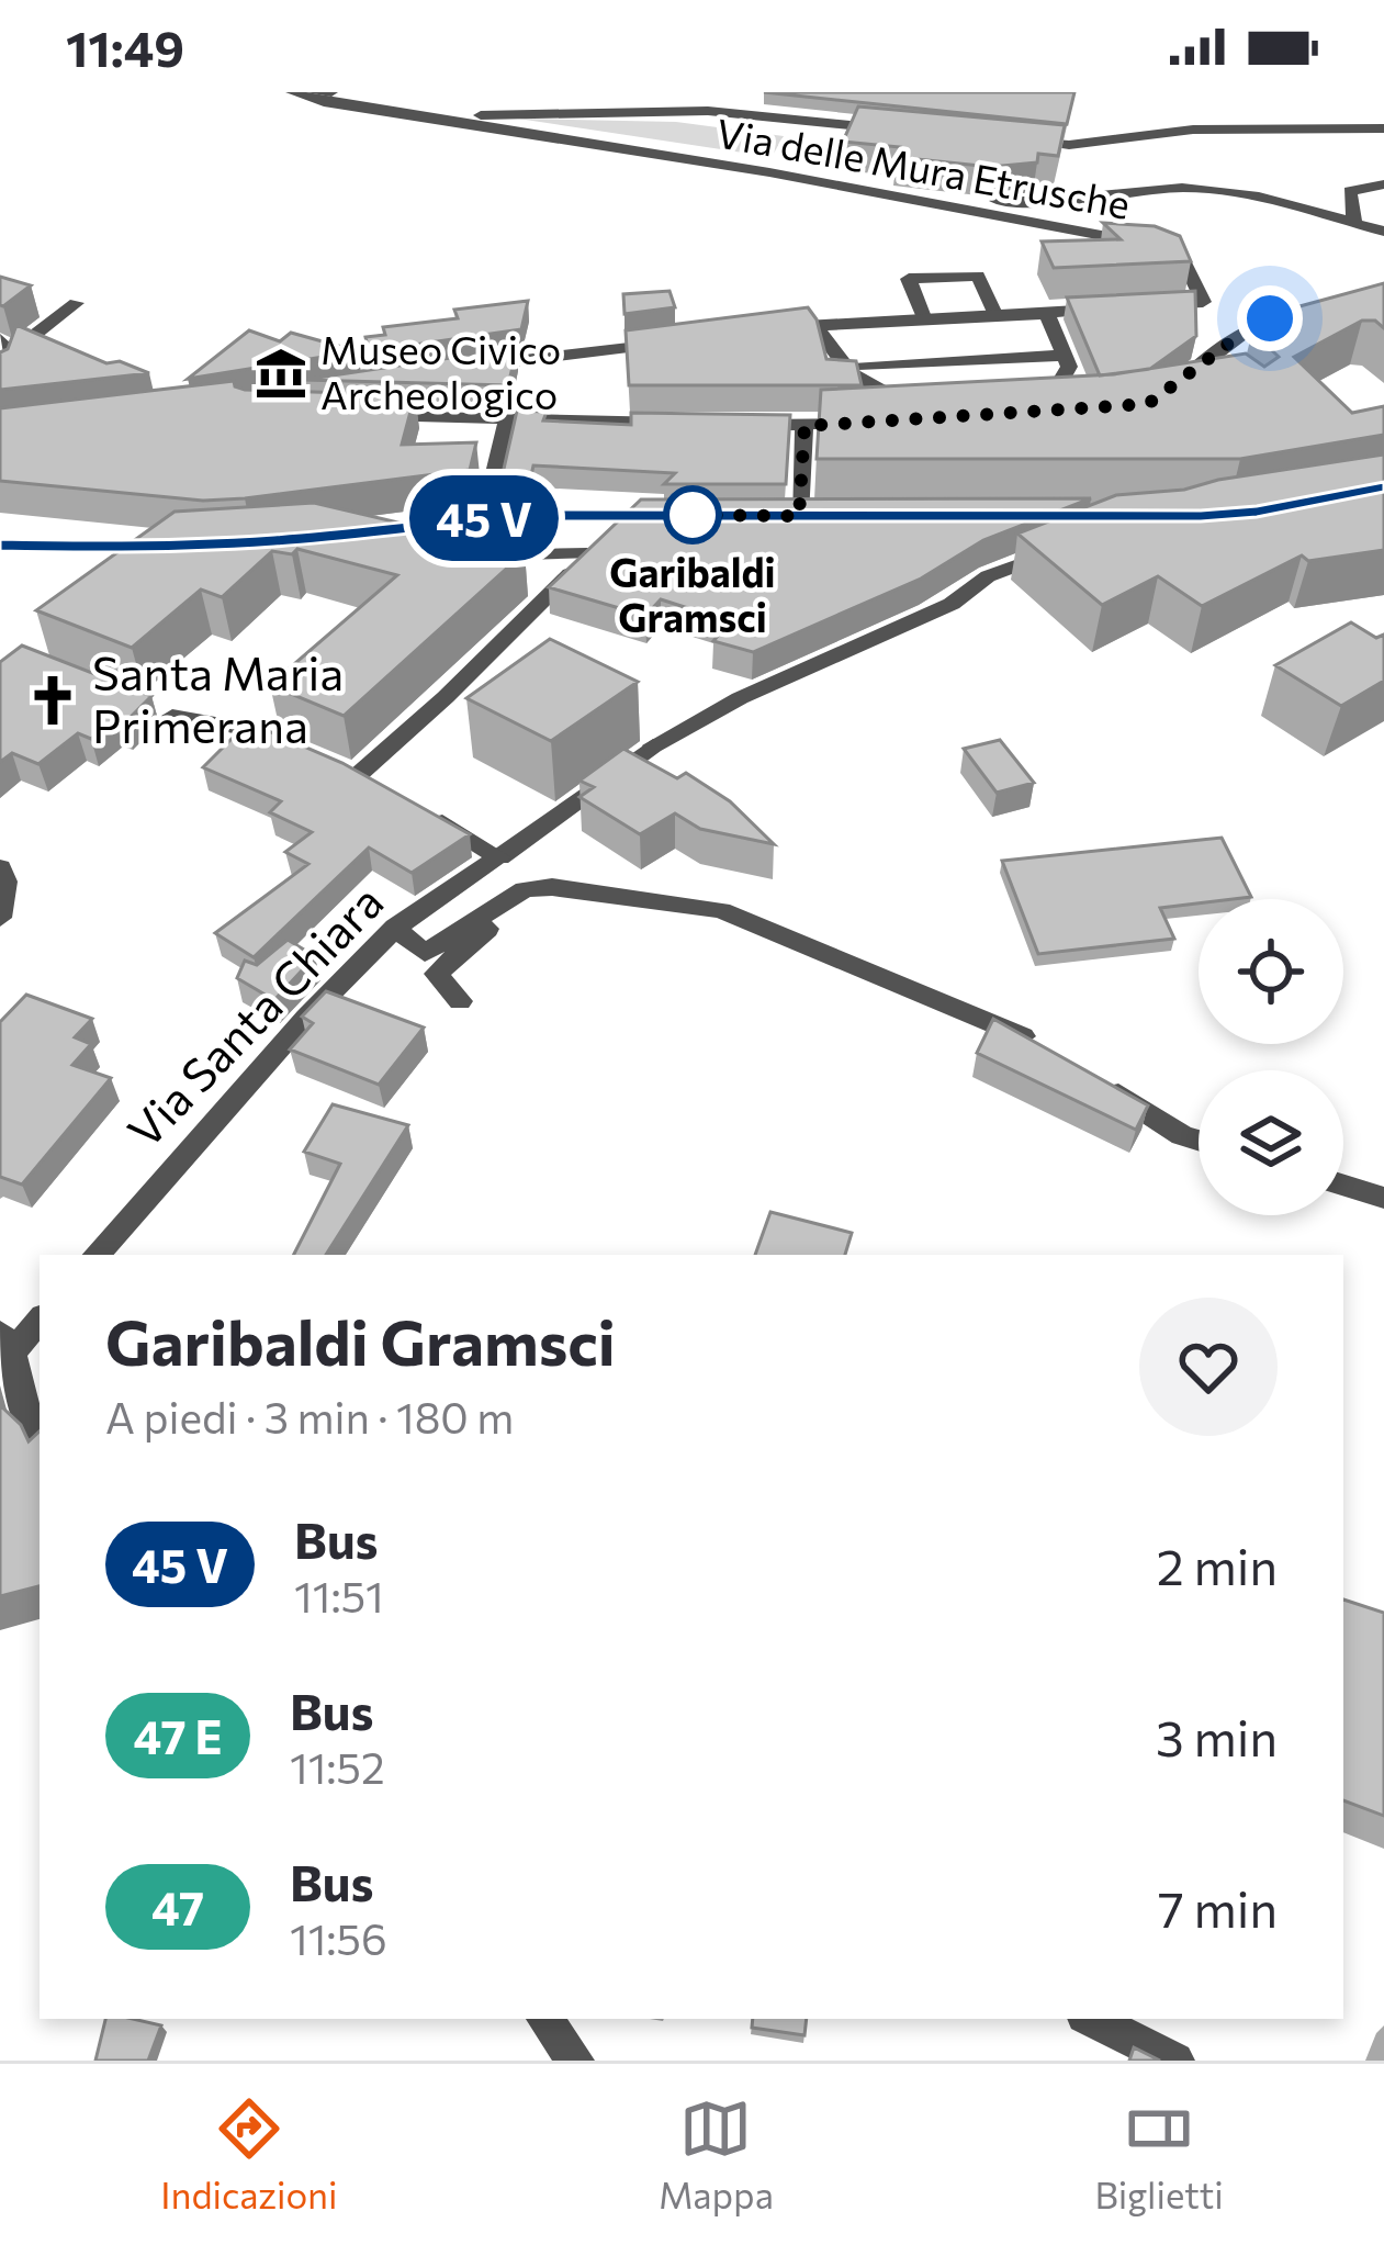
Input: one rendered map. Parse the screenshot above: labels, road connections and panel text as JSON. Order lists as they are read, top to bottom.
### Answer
{
  "streets": {
    "street": ["Via delle Mura Etrusche", "Via Santa Chiara"]
  },
  "places": {
    "museum": ["Museo Civico Archeologico"],
    "other": ["Garibaldi Gramsci"],
    "church": ["Santa Maria Primerana"]
  },
  "page": {
    "status": "11:49",
    "on_map": "45 V",
    "heading": ["Garibaldi Gramsci", "A piedi · 3 min · 180 m"],
    "list": [
      {
        "mark": "45 V",
        "name": "Bus",
        "note": "11:51",
        "value": "2 min"
      },
      {
        "mark": "47 E",
        "name": "Bus",
        "note": "11:52",
        "value": "3 min"
      },
      {
        "mark": "47",
        "name": "Bus",
        "note": "11:56",
        "value": "7 min"
      }
    ],
    "tabs": ["Indicazioni", "Mappa", "Biglietti"]
  }
}
